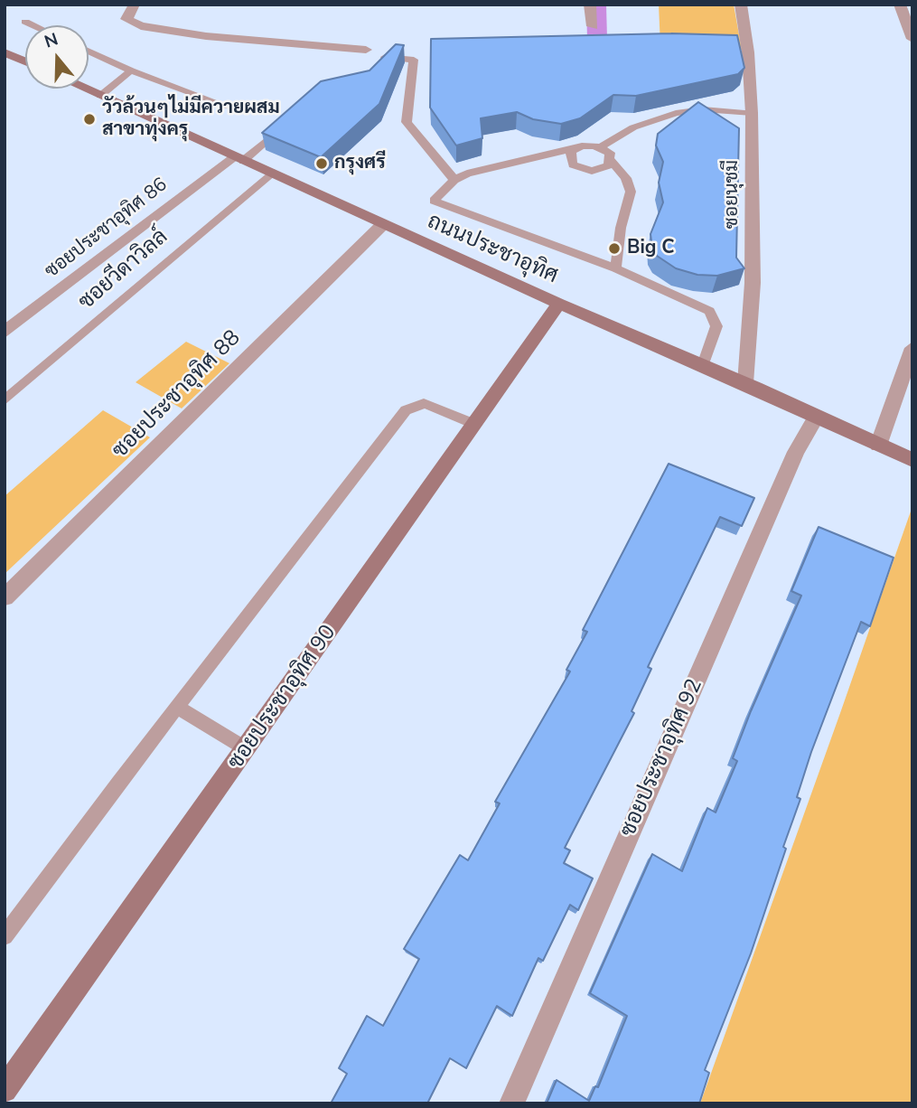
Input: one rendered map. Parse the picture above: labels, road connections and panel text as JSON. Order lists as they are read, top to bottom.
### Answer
{
  "streets": {
    "main road": ["ถนนประชาอุทิศ", "ซอยประชาอุทิศ 90"],
    "street": [
      "ซอยนุชมี",
      "ซอยประชาอุทิศ 86",
      "ซอยประชาอุทิศ 88",
      "ซอยประชาอุทิศ 92"
    ],
    "lane": ["ซอยวีดาวิลล์"]
  },
  "crossings": [
    ["ซอยนุชมี", "ถนนประชาอุทิศ"],
    ["ซอยประชาอุทิศ 86", "ถนนประชาอุทิศ"],
    ["ถนนประชาอุทิศ", "ซอยวีดาวิลล์"],
    ["ถนนประชาอุทิศ", "ซอยประชาอุทิศ 88"],
    ["ถนนประชาอุทิศ", "ซอยประชาอุทิศ 90"],
    ["ถนนประชาอุทิศ", "ซอยประชาอุทิศ 92"]
  ],
  "places": ["วัวล้วนๆไม่มีควายผสม สาขาทุ่งครุ", "กรุงศรี", "Big C"],
  "north": "top"
}
